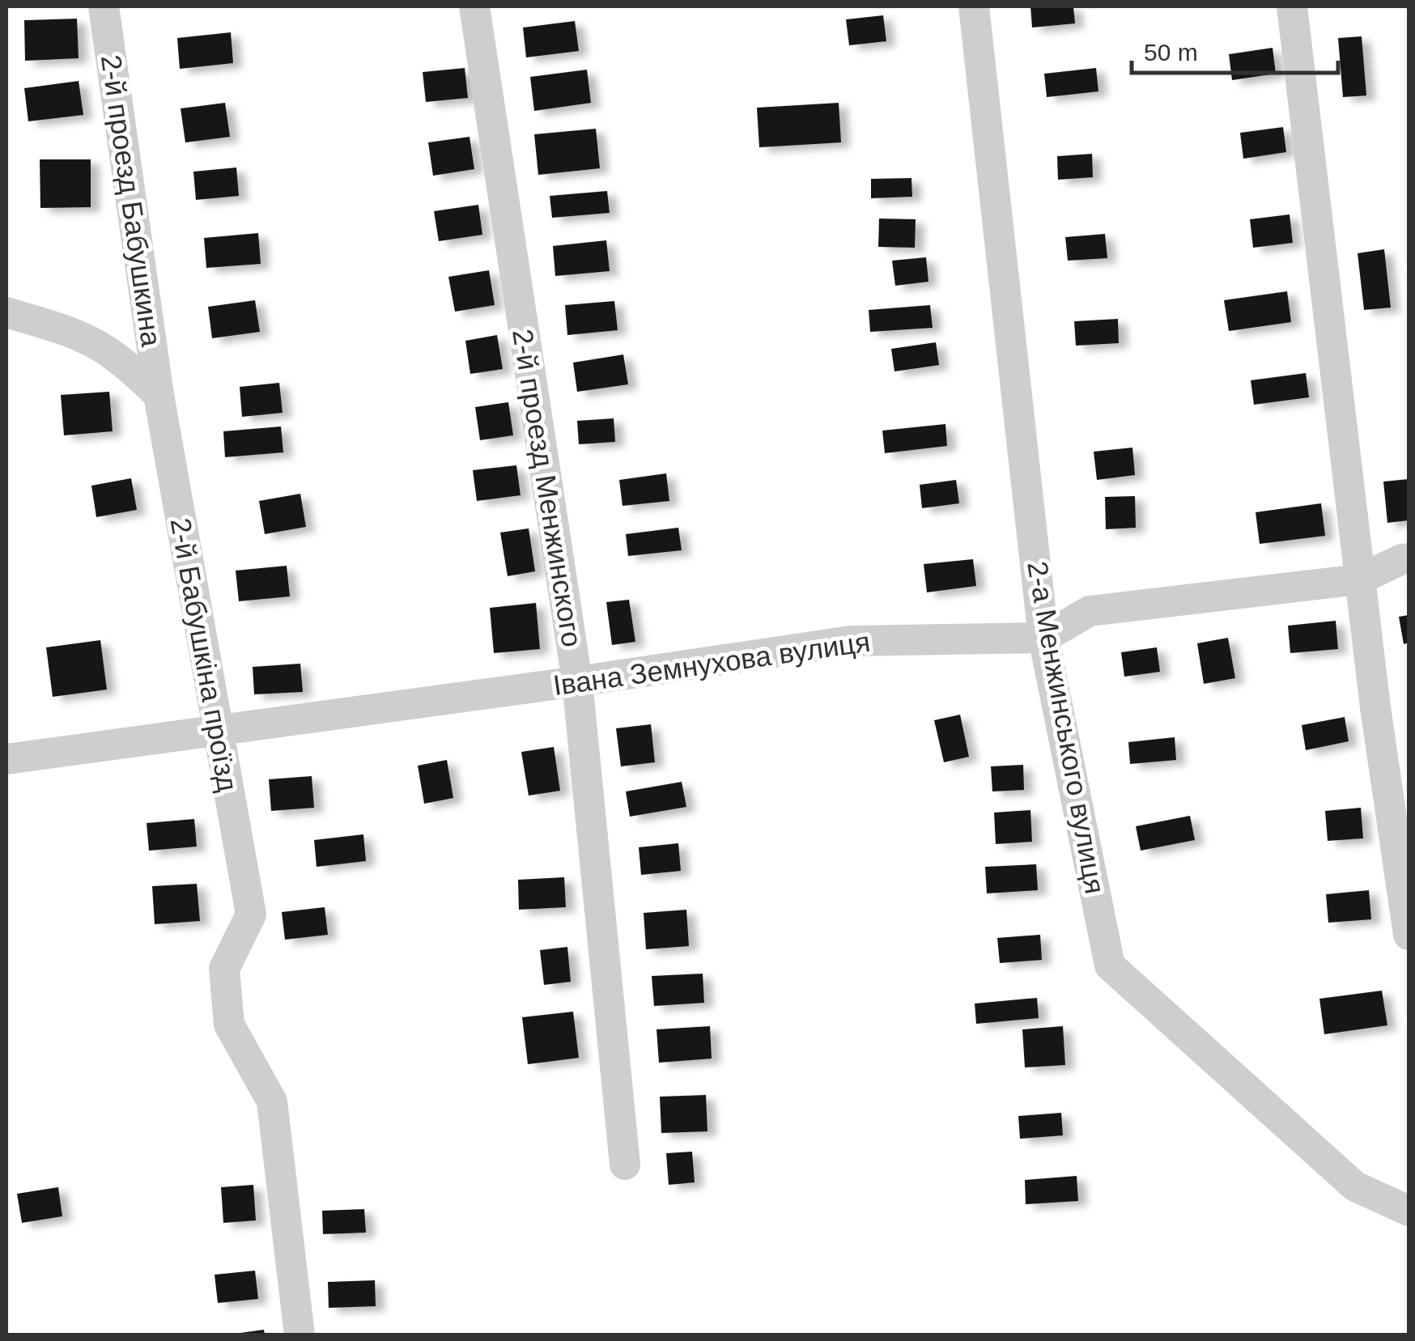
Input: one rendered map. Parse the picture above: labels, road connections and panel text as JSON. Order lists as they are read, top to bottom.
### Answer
{
  "streets": {
    "street": [
      "2-й проезд Бабушкина",
      "2-й проезд Менжинского",
      "2-й Бабушкіна проїзд",
      "Івана Земнухова вулиця",
      "2-а Менжинського вулиця"
    ]
  },
  "crossings": [
    ["2-й проезд Бабушкина", "2-й Бабушкіна проїзд"],
    ["2-й проезд Менжинского", "Івана Земнухова вулиця"],
    ["2-й Бабушкіна проїзд", "Івана Земнухова вулиця"],
    ["Івана Земнухова вулиця", "2-а Менжинського вулиця"]
  ],
  "scale_bar": "50 m"
}
